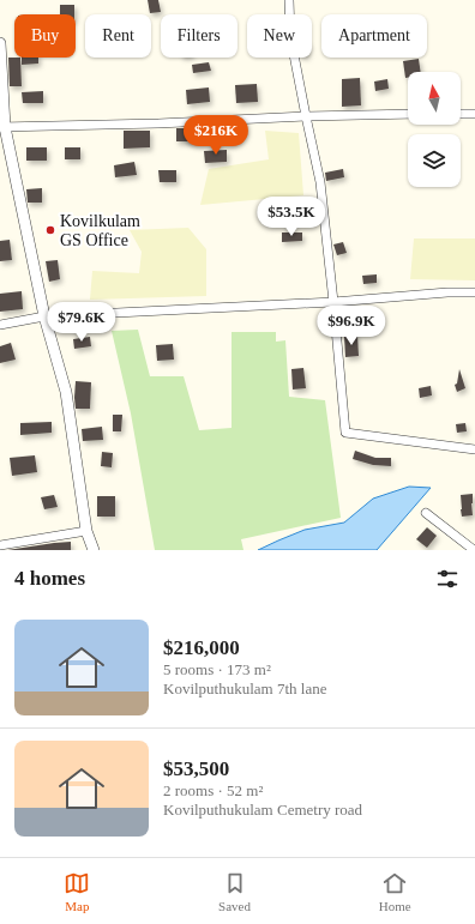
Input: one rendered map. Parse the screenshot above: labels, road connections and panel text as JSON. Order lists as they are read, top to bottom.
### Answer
{
  "places": ["Kovilkulam GS Office"],
  "north": "top",
  "page": {
    "chip": [
      "Buy",
      "Rent",
      "Filters",
      "New",
      "Apartment"
    ],
    "price": [
      "$216K",
      "$53.5K",
      "$79.6K",
      "$96.9K"
    ],
    "heading": "4 homes",
    "list": [
      {
        "name": "$216,000",
        "note": "5 rooms · 173 m² · Kovilputhukulam 7th lane"
      },
      {
        "name": "$53,500",
        "note": "2 rooms · 52 m² · Kovilputhukulam Cemetry road"
      }
    ],
    "tabs": ["Map", "Saved", "Home"]
  }
}
